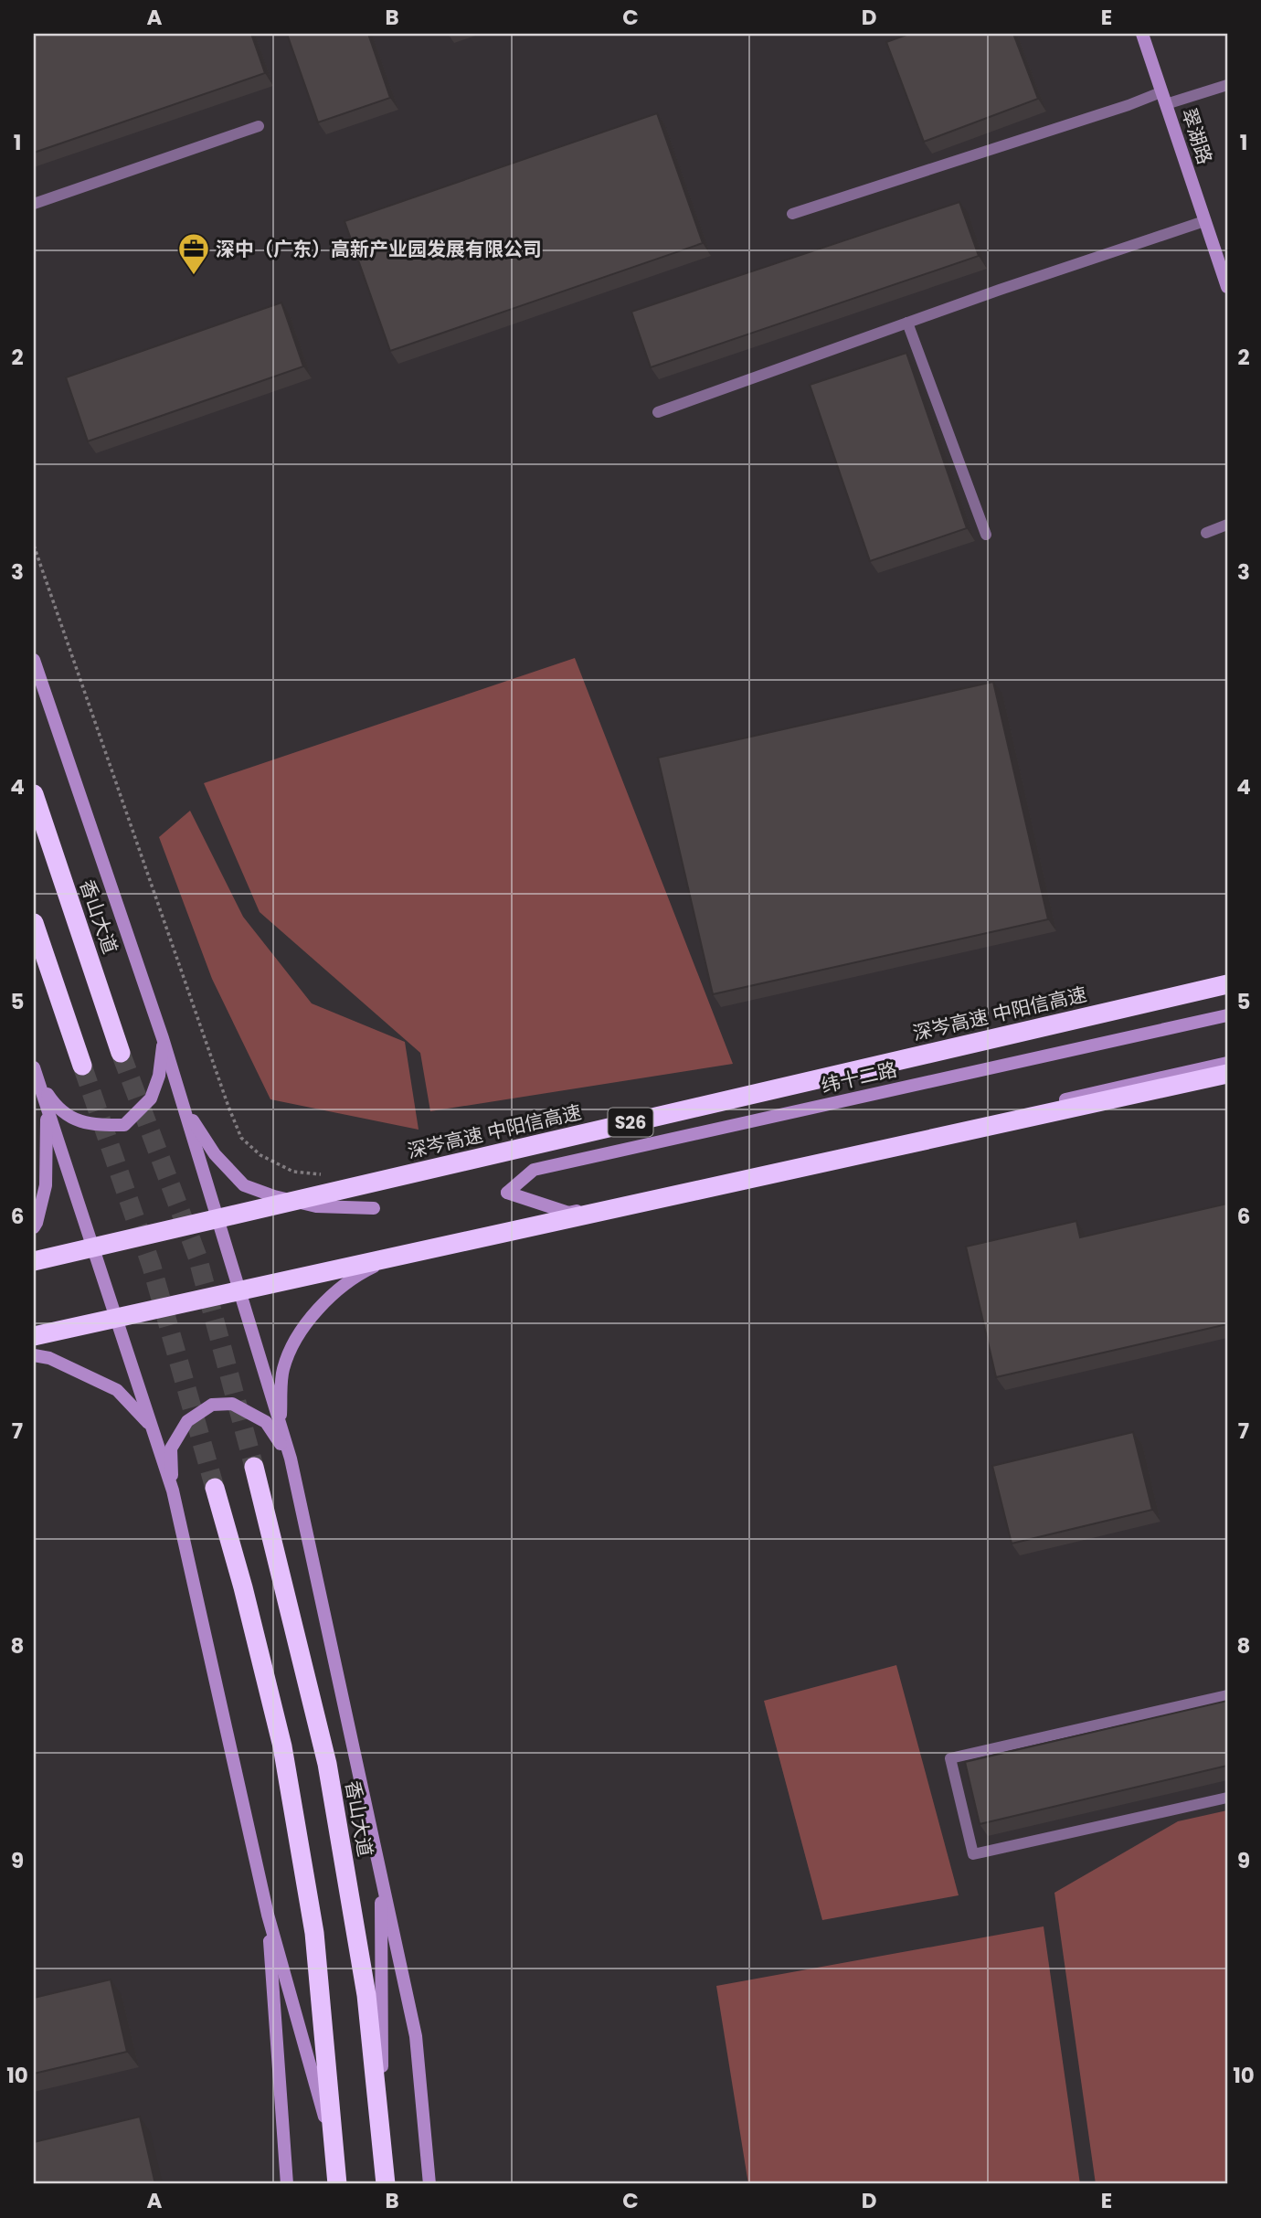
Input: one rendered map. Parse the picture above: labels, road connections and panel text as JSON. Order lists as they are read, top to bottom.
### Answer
{
  "streets": {
    "highway": ["香山大道", "深岑高速 中阳信高速", "S26"],
    "main road": ["翠湖路", "纬十二路"]
  },
  "places": {
    "office": ["深中（广东）高新产业园发展有限公司"]
  },
  "grid": {
    "columns": [
      "A",
      "B",
      "C",
      "D",
      "E"
    ],
    "rows": [
      "1",
      "2",
      "3",
      "4",
      "5",
      "6",
      "7",
      "8",
      "9",
      "10"
    ]
  }
}
